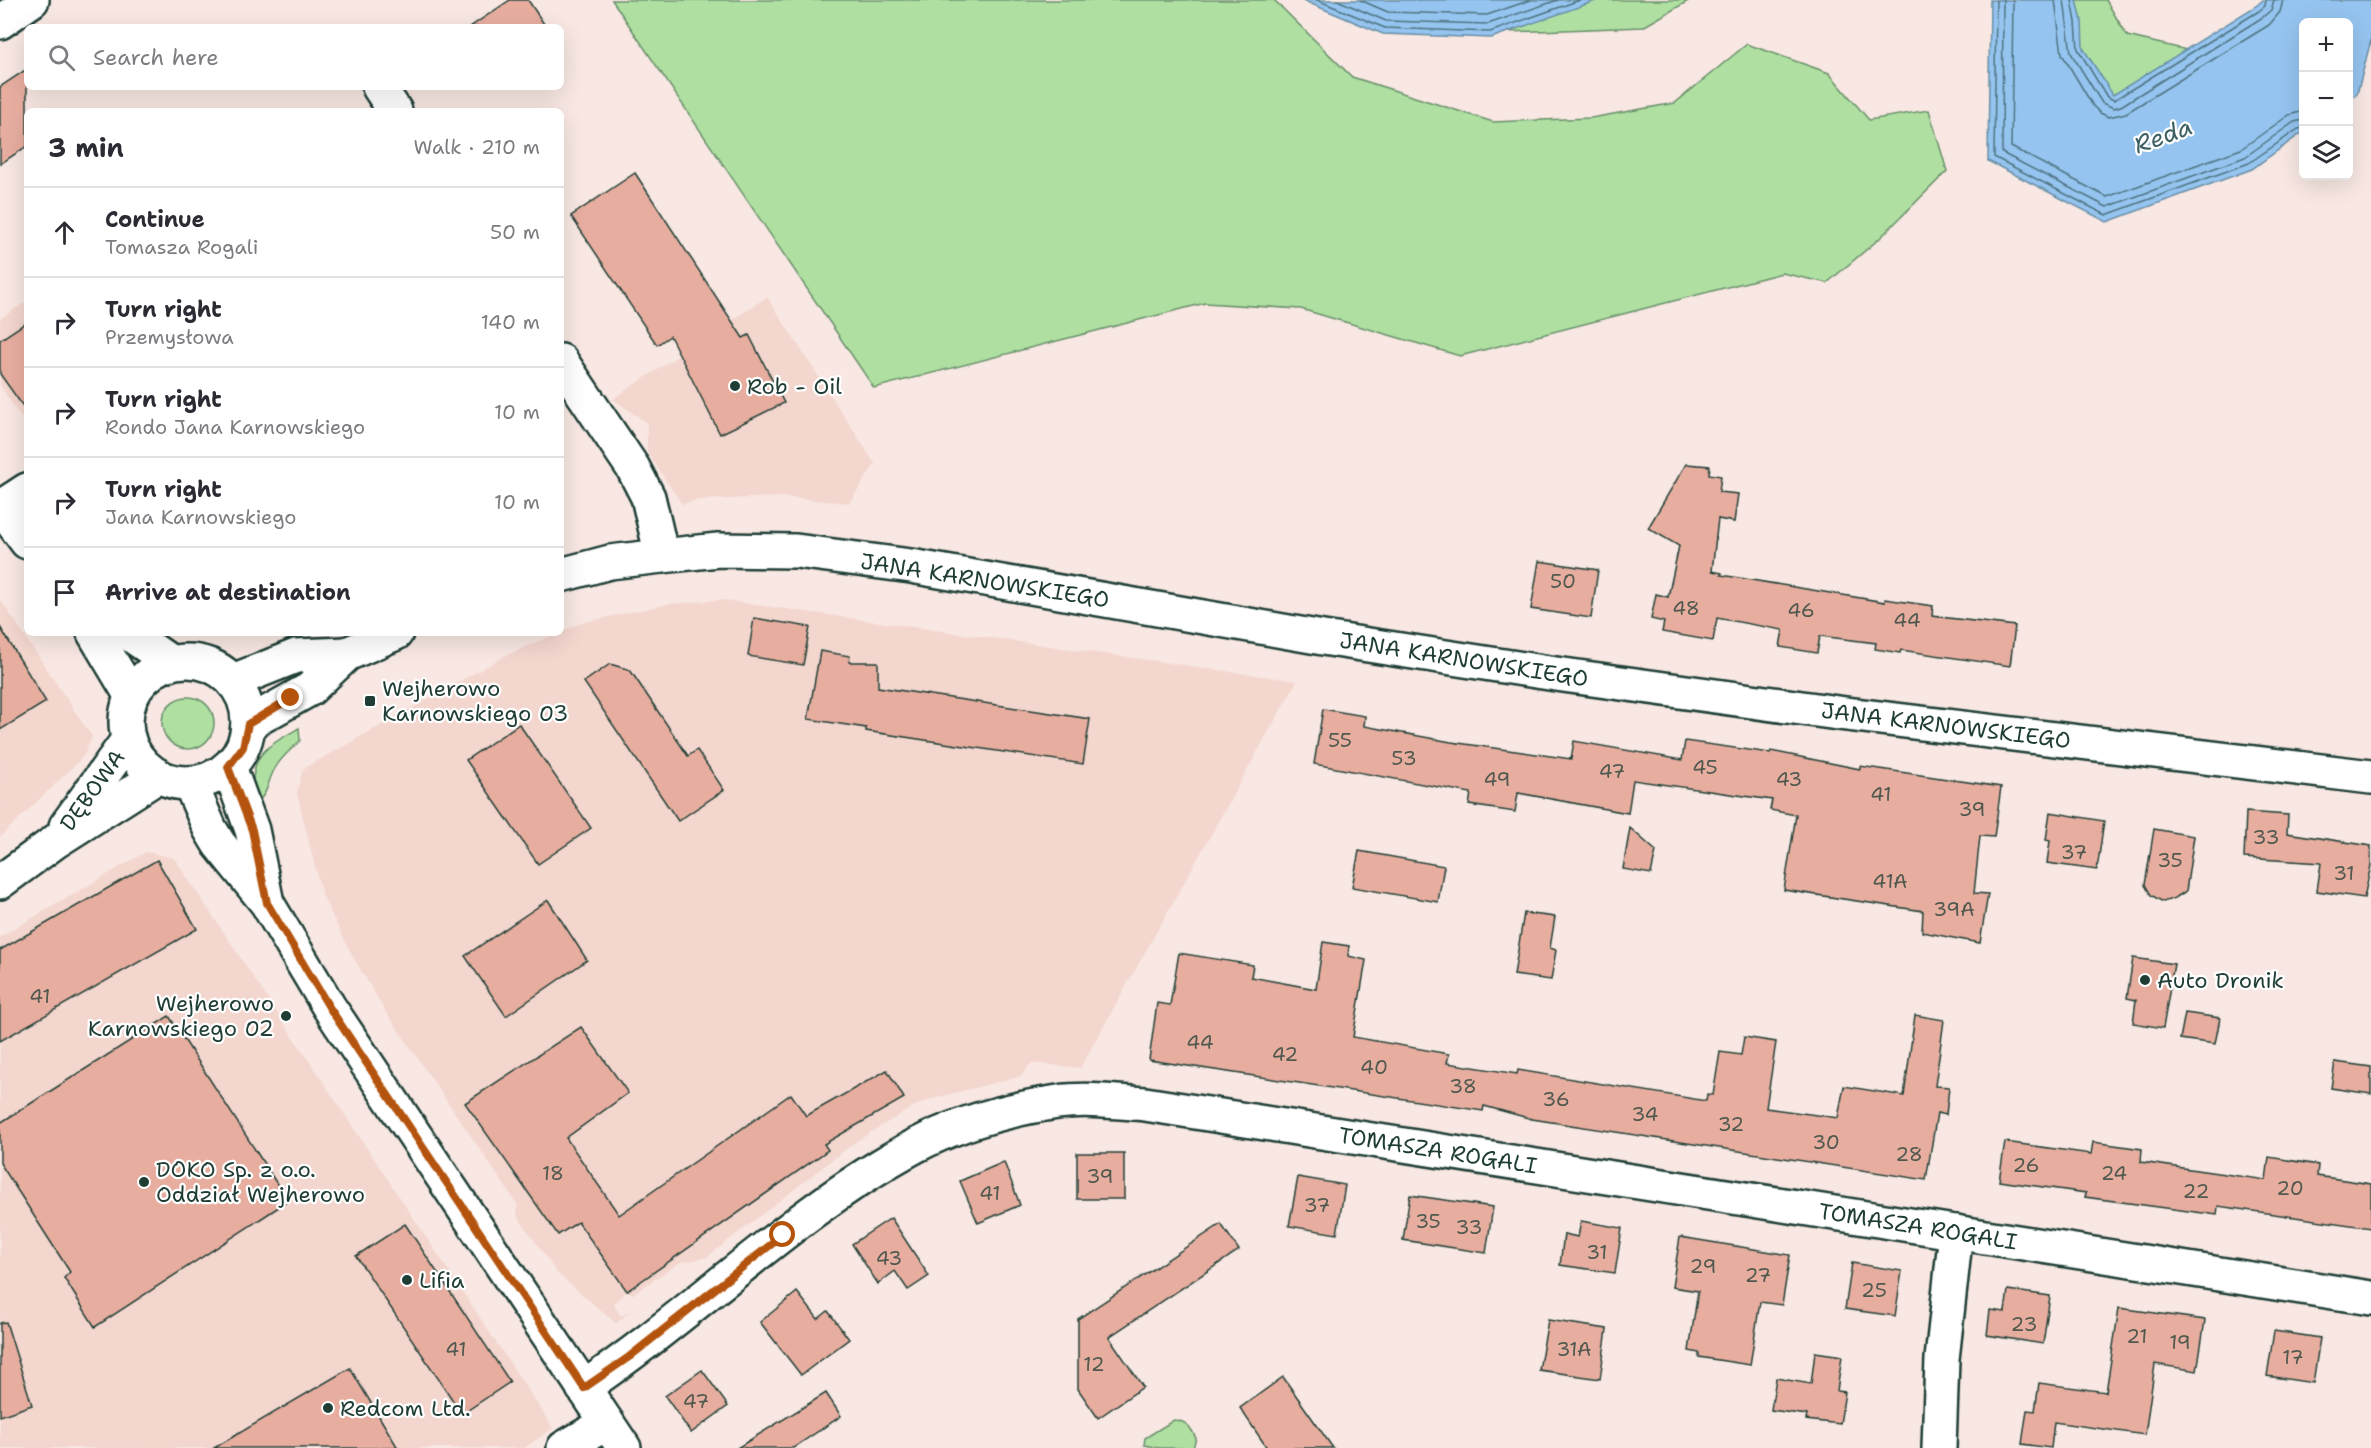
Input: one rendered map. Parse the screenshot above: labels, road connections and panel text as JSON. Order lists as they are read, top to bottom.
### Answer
{
  "streets": {
    "street": ["JANA KARNOWSKIEGO", "DĘBOWA", "TOMASZA ROGALI"]
  },
  "water": ["Reda"],
  "places": {
    "other": [
      "Rob - Oil",
      "Auto Dronik",
      "Wejherowo Karnowskiego 02",
      "DOKO Sp. z o.o. Oddział Wejherowo",
      "Lifia",
      "Redcom Ltd."
    ],
    "transit": ["Wejherowo Karnowskiego 03"]
  },
  "house_numbers": [
    "50",
    "48",
    "46",
    "44",
    "55",
    "53",
    "45",
    "47",
    "49",
    "43",
    "41",
    "39",
    "33",
    "37",
    "35",
    "31",
    "41A",
    "39A",
    "41",
    "44",
    "42",
    "40",
    "38",
    "36",
    "34",
    "32",
    "30",
    "28",
    "26",
    "18",
    "24",
    "39",
    "20",
    "22",
    "41",
    "37",
    "35",
    "33",
    "31",
    "43",
    "29",
    "27",
    "25",
    "23",
    "21",
    "19",
    "41",
    "31A",
    "17",
    "12",
    "47"
  ],
  "page": {
    "map_buttons": ["+", "−"],
    "search": "Search here",
    "heading": ["3 min", "Walk · 210 m"],
    "list": [
      ["Continue", "Tomasza Rogali", "50 m"],
      ["Turn right", "Przemysłowa", "140 m"],
      ["Turn right", "Rondo Jana Karnowskiego", "10 m"],
      ["Turn right", "Jana Karnowskiego", "10 m"],
      "Arrive at destination"
    ]
  }
}
